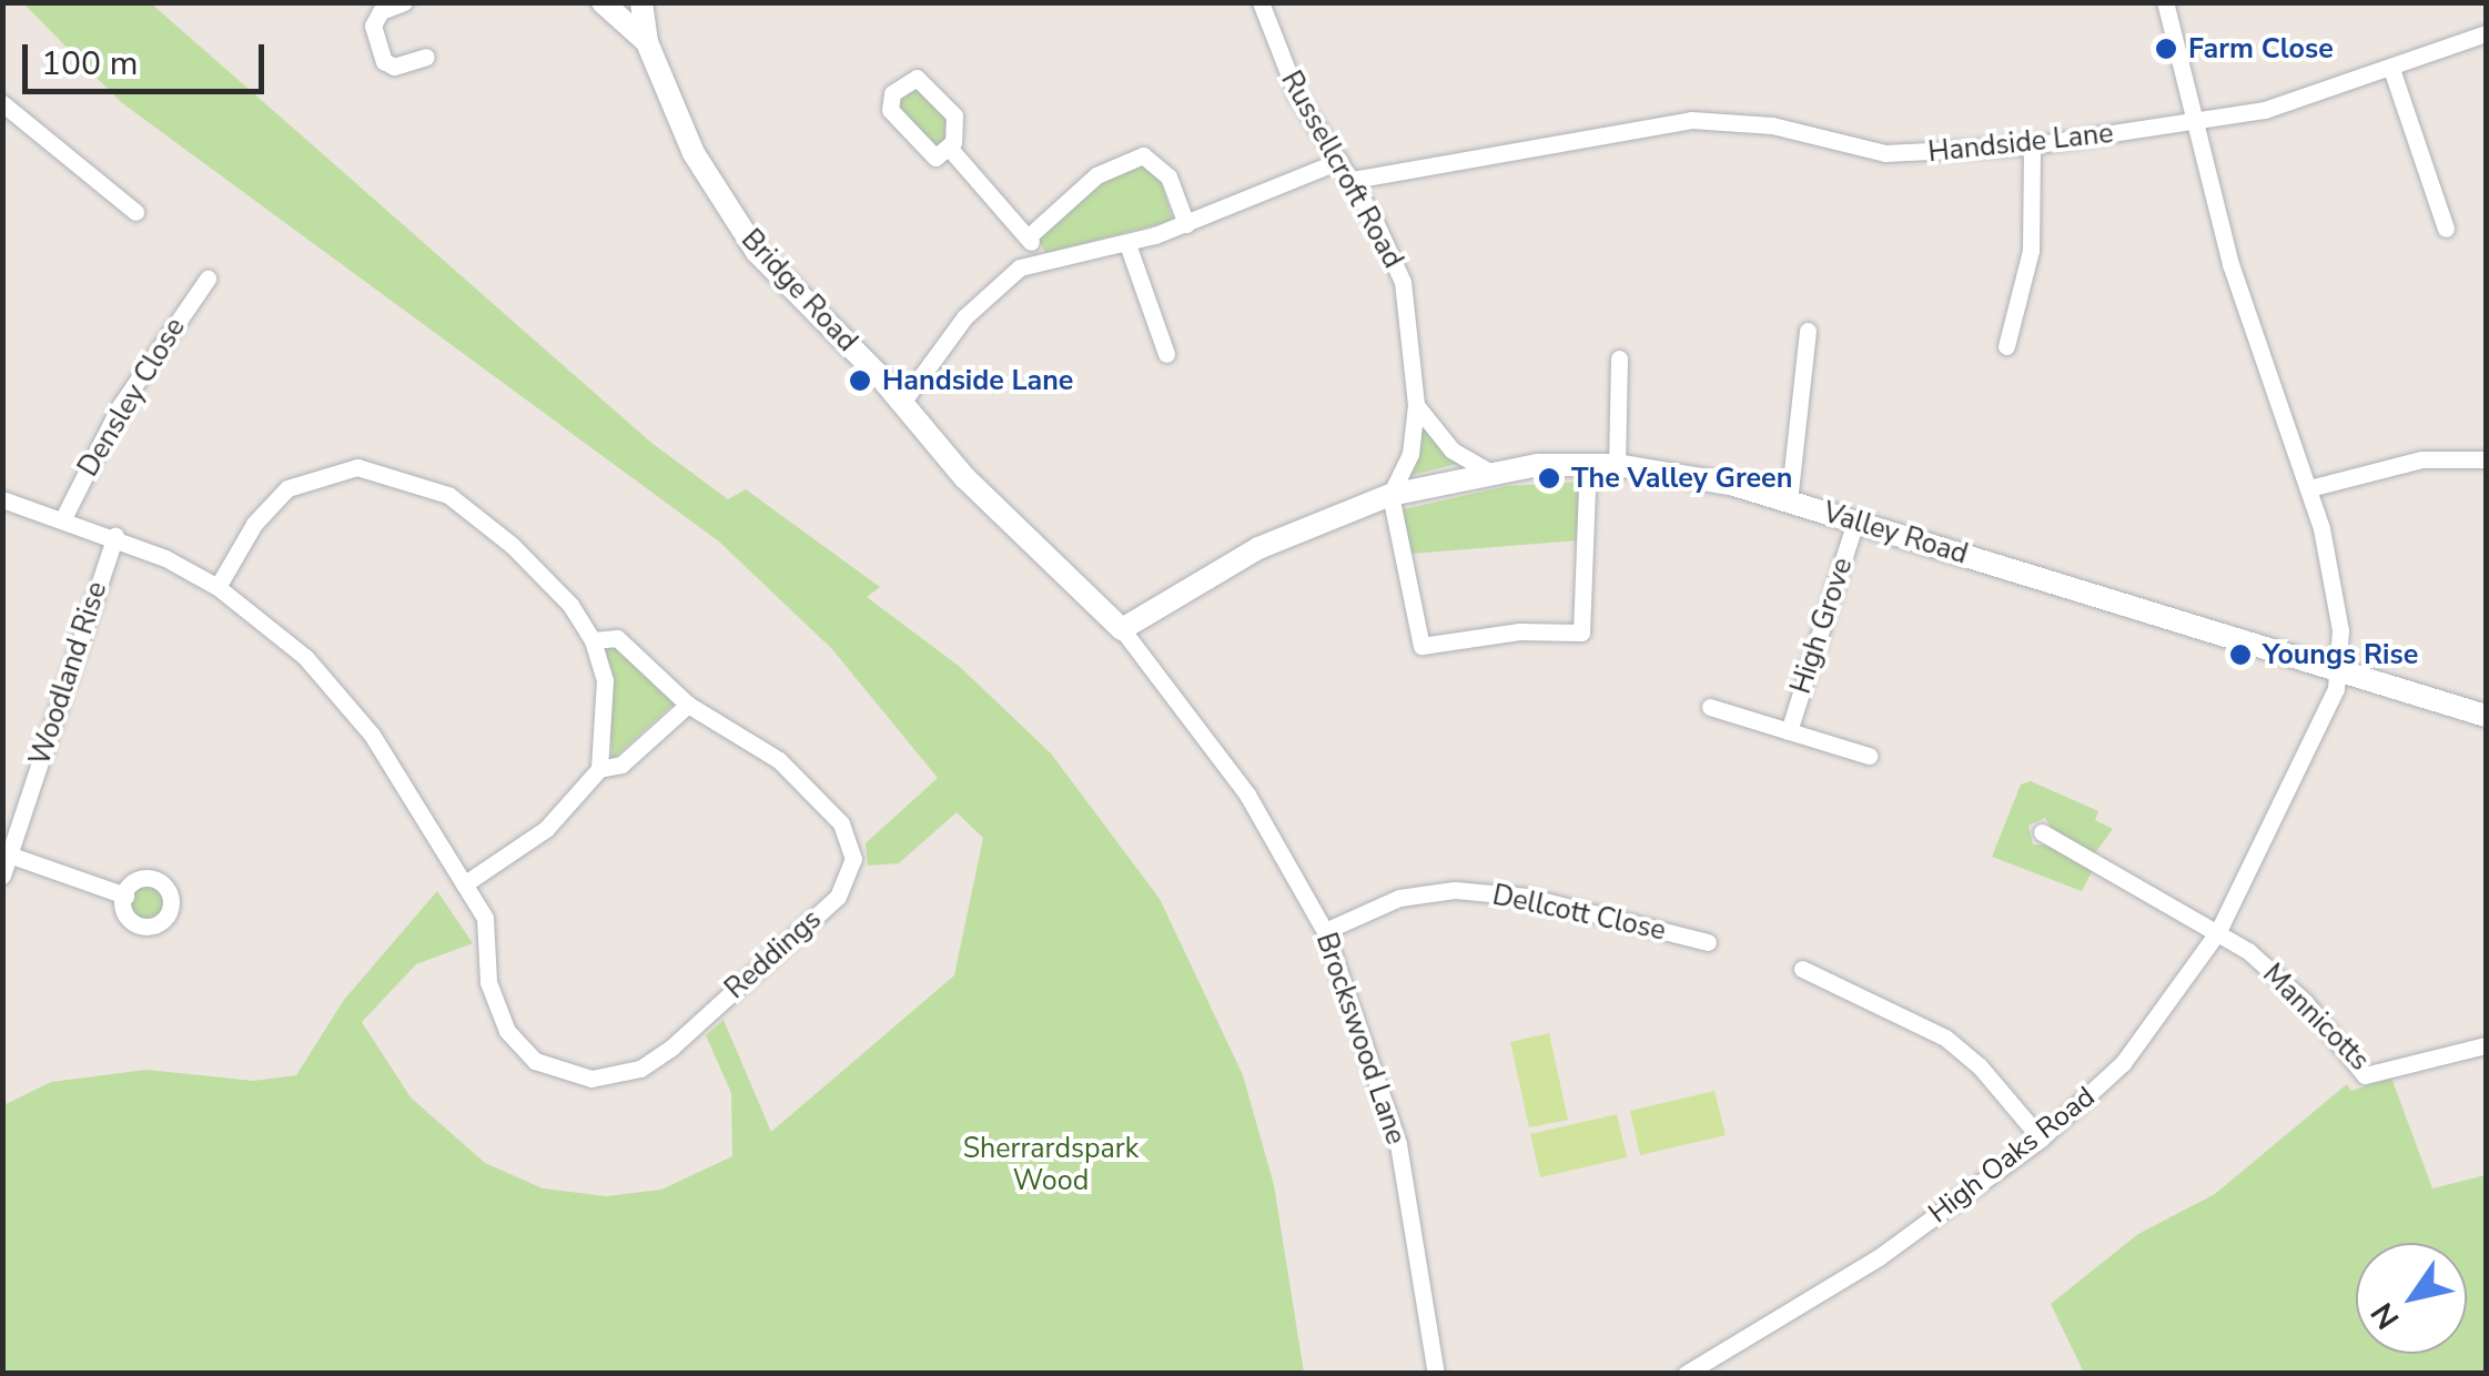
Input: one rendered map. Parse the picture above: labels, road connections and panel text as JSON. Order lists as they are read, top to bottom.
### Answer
{
  "streets": {
    "main road": ["Bridge Road", "Valley Road"],
    "street": [
      "Handside Lane",
      "Russellcroft Road",
      "Densley Close",
      "High Grove",
      "Woodland Rise",
      "Dellcott Close",
      "Reddings",
      "Mannicotts",
      "Brockswood Lane",
      "High Oaks Road"
    ]
  },
  "crossings": [
    ["Handside Lane", "Russellcroft Road"],
    ["Russellcroft Road", "Valley Road"],
    ["Bridge Road", "Valley Road"],
    ["Bridge Road", "Brockswood Lane"],
    ["Densley Close", "Reddings"],
    ["Valley Road", "High Grove"],
    ["Valley Road", "Brockswood Lane"],
    ["Valley Road", "High Oaks Road"],
    ["Woodland Rise", "Reddings"],
    ["Dellcott Close", "Brockswood Lane"],
    ["Mannicotts", "High Oaks Road"]
  ],
  "parks": ["Sherrardspark Wood"],
  "places": [
    "Farm Close",
    "Handside Lane",
    "The Valley Green",
    "Youngs Rise"
  ],
  "scale_bar": "100 m",
  "north": "bottom left"
}
